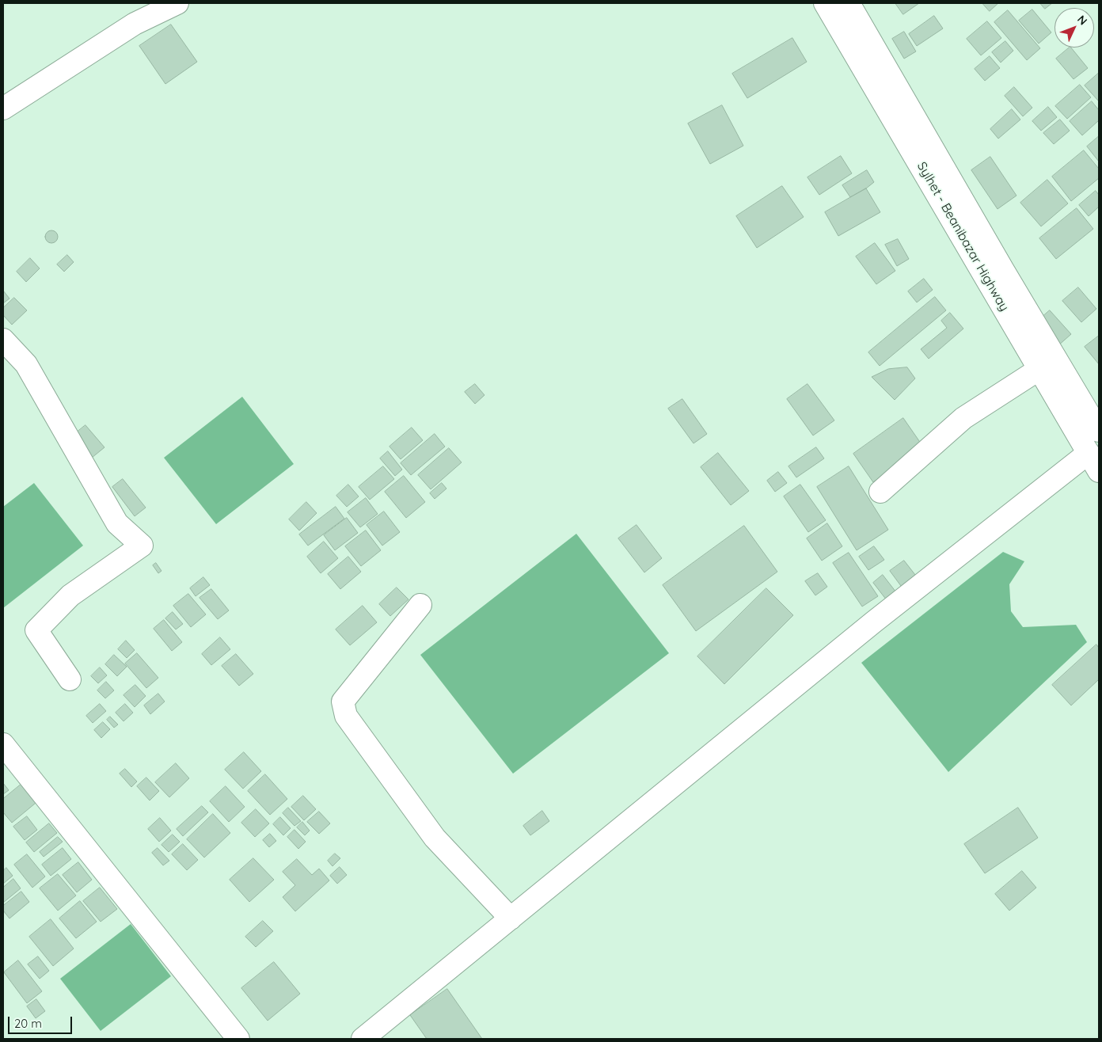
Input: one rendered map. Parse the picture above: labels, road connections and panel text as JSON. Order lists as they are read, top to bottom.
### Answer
{
  "streets": {
    "street": ["Sylhet - Beanibazar Highway"]
  },
  "scale_bar": "20 m",
  "north": "top right"
}
